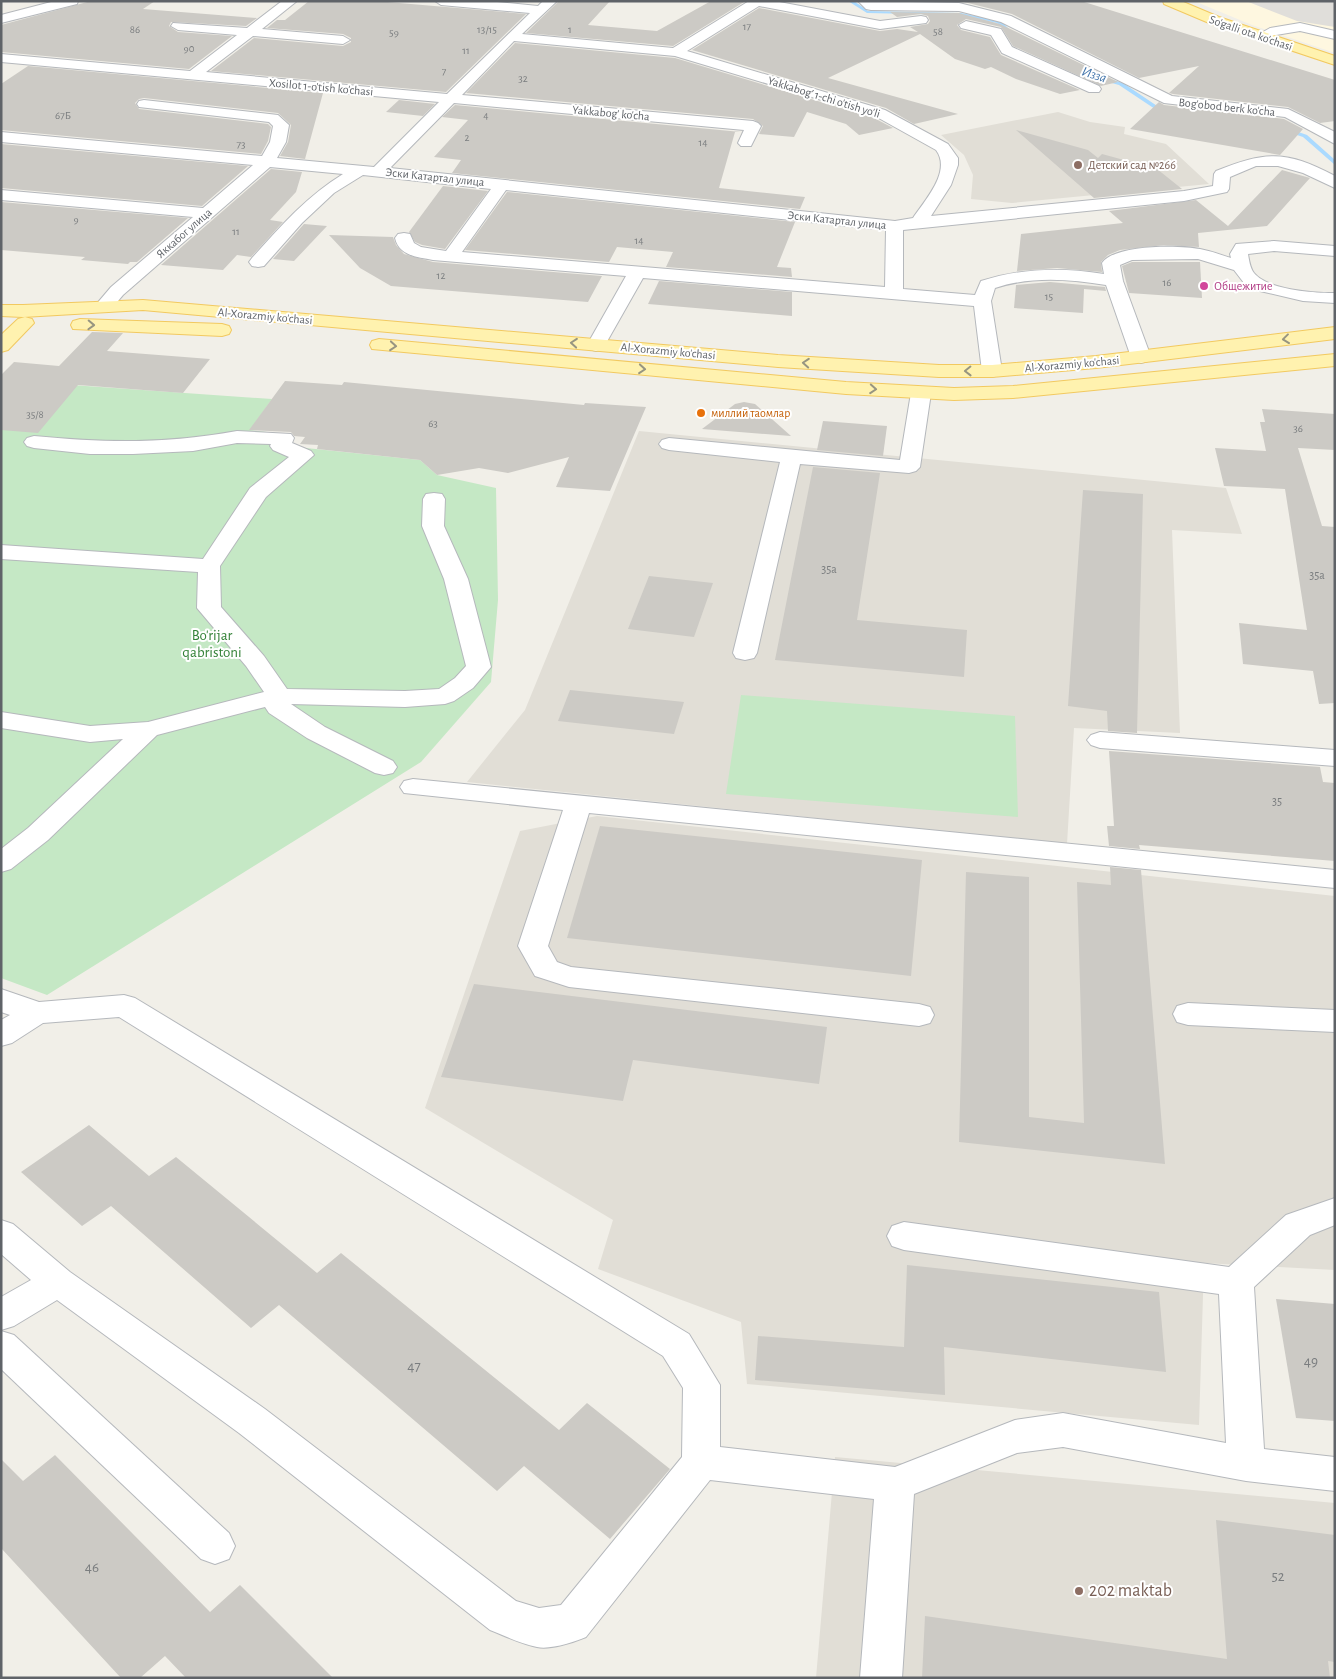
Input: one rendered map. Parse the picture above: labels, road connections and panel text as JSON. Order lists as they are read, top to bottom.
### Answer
{
  "streets": {
    "main road": ["So'galli ota ko'chasi", "Al-Xorazmiy ko'chasi"],
    "street": [
      "Xosilot 1-o'tish ko'chasi",
      "Yakkabog' 1-chi o'tish yo'li",
      "Bog'obod berk ko'cha",
      "Yakkabog' ko'cha",
      "Эски Катартал улица",
      "Яккабог улица"
    ]
  },
  "crossings": [
    ["Xosilot 1-o'tish ko'chasi", "Yakkabog' ko'cha"],
    ["Yakkabog' 1-chi o'tish yo'li", "Эски Катартал улица"],
    ["Эски Катартал улица", "Яккабог улица"],
    ["Яккабог улица", "Al-Xorazmiy ko'chasi"]
  ],
  "water": ["Изза"],
  "parks": ["Bo'rijar qabristoni"],
  "places": [
    "Детский сад №266",
    "Общежитие",
    "миллий таомлар",
    "202 maktab"
  ],
  "house_numbers": [
    "17",
    "86",
    "13/15",
    "1",
    "58",
    "59",
    "90",
    "11",
    "7",
    "32",
    "67Б",
    "4",
    "2",
    "14",
    "73",
    "9",
    "11",
    "14",
    "12",
    "16",
    "15",
    "35/8",
    "63",
    "36",
    "35а",
    "35а",
    "35",
    "49",
    "47",
    "46",
    "52"
  ]
}
